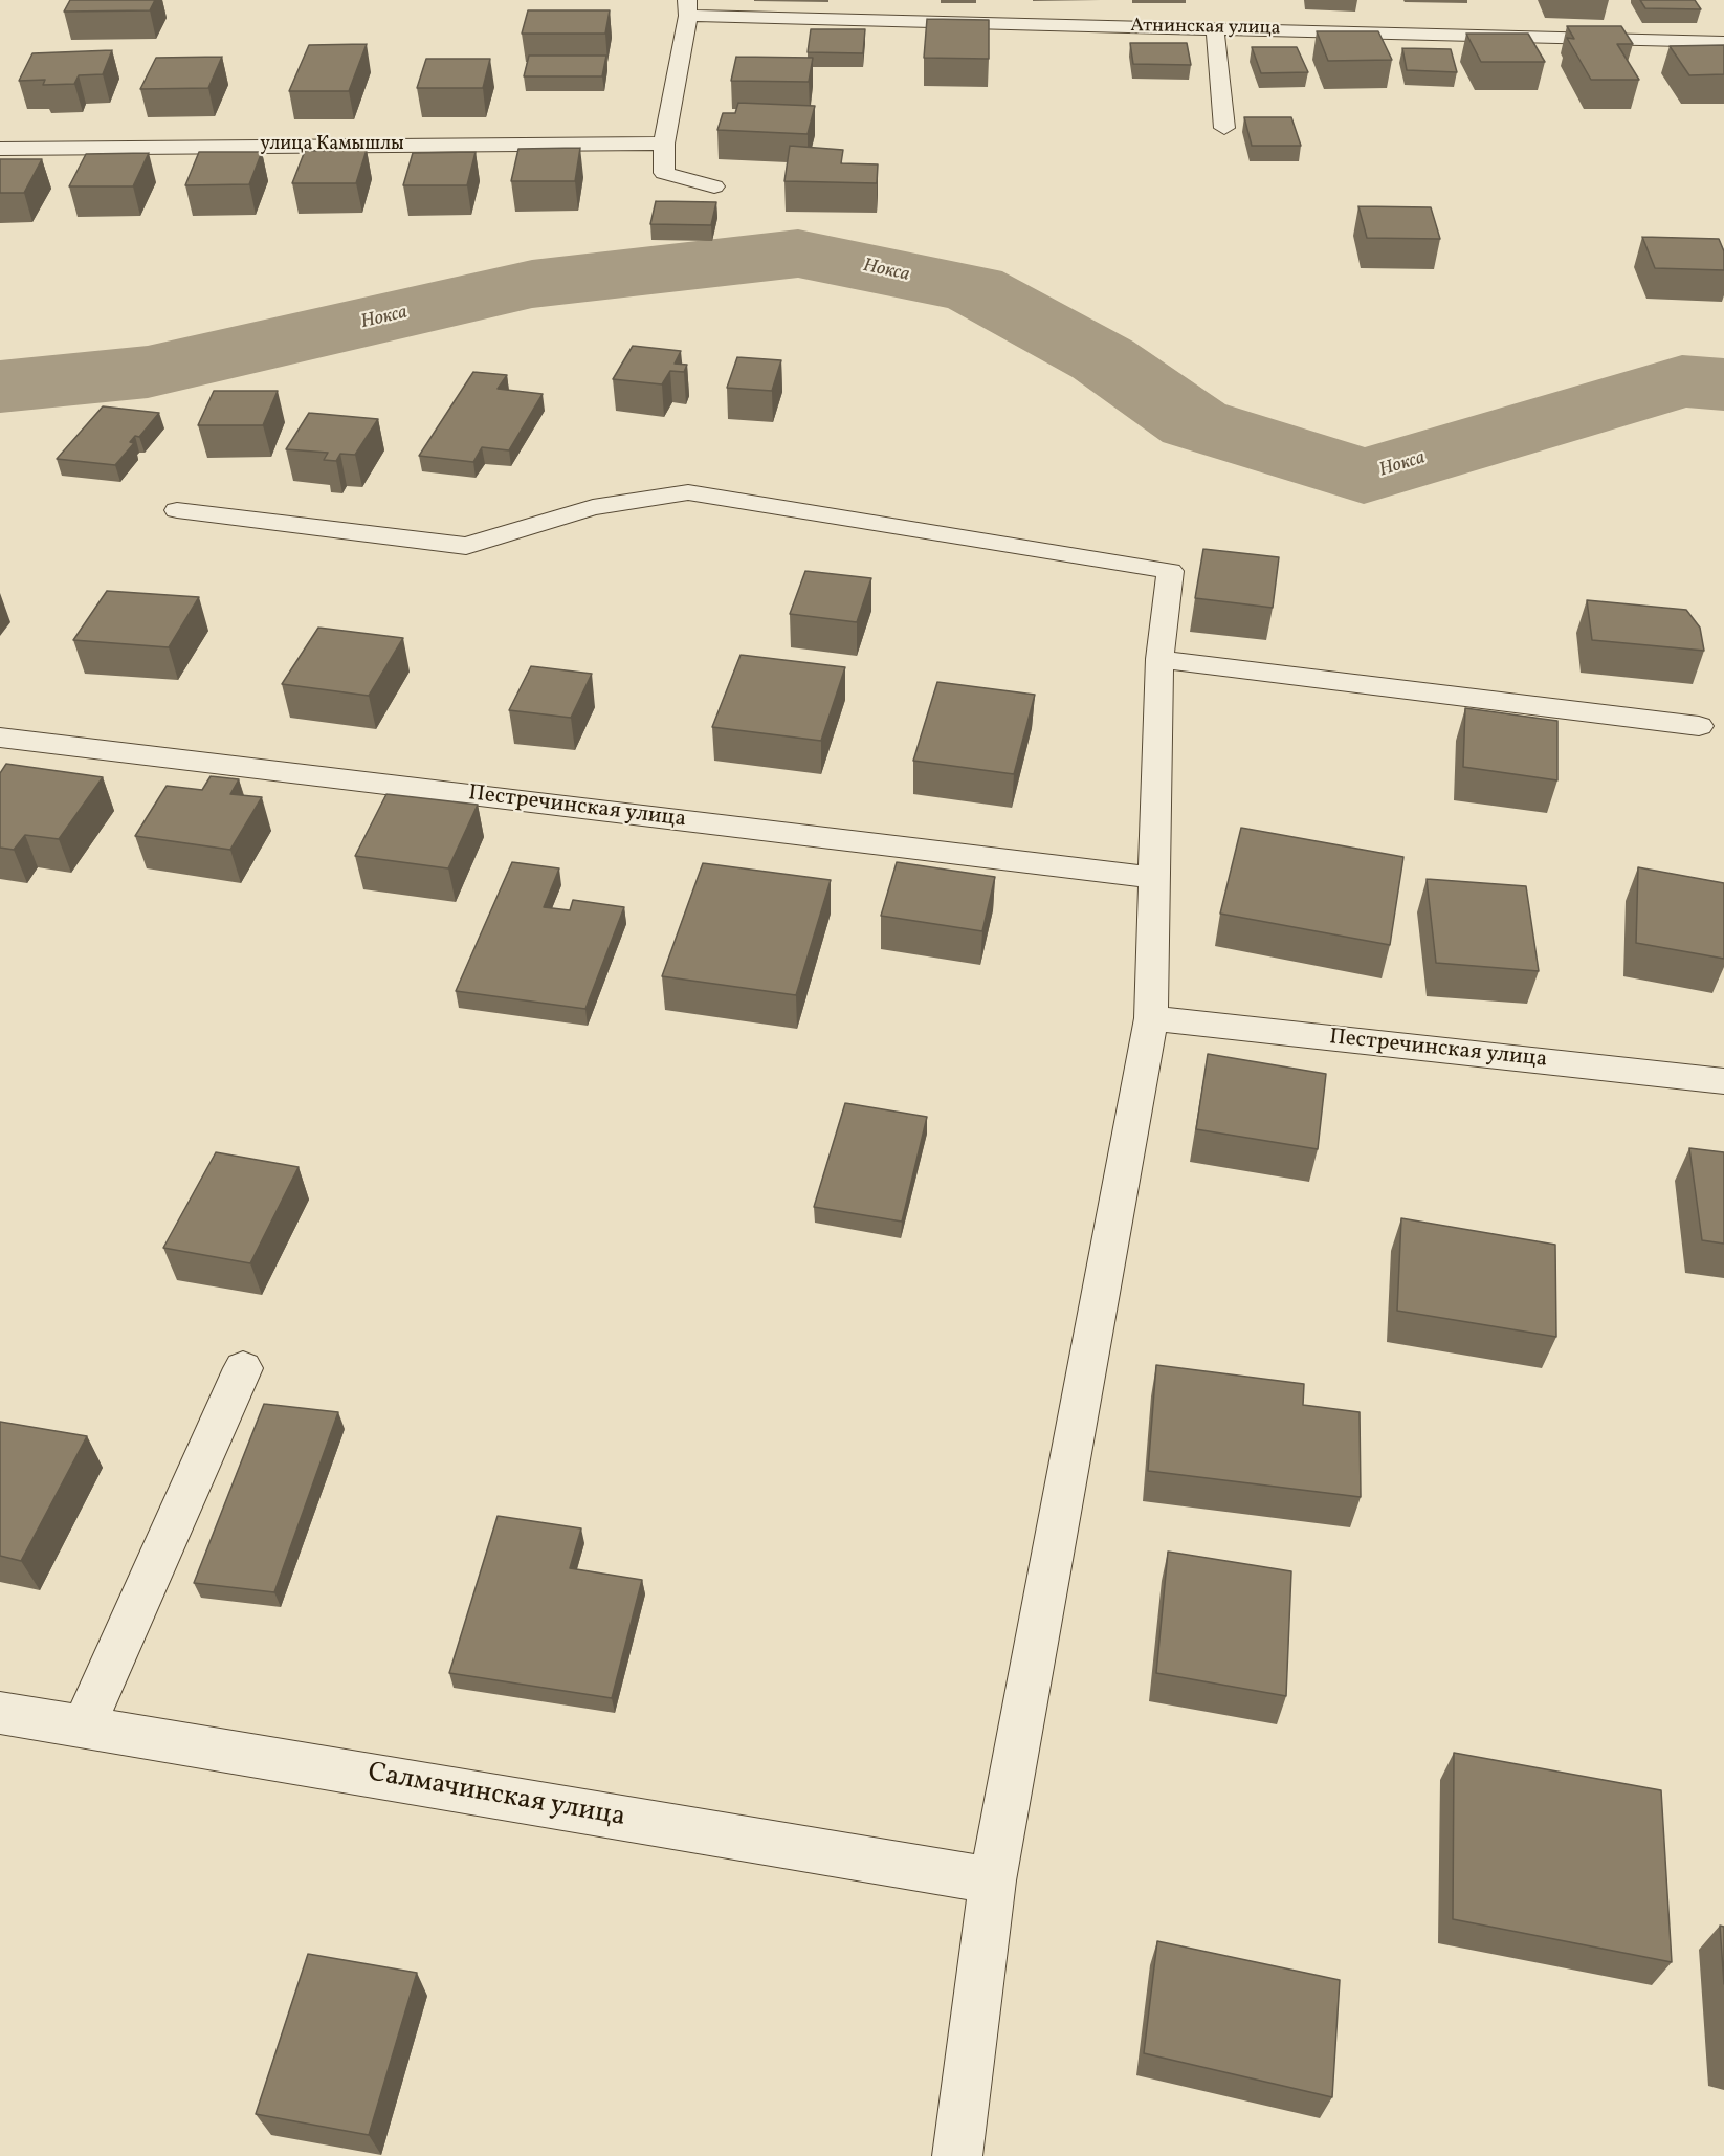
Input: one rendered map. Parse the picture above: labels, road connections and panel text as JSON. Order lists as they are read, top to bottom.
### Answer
{
  "streets": {
    "street": [
      "Атнинская улица",
      "улица Камышлы",
      "Пестречинская улица",
      "Салмачинская улица"
    ]
  },
  "water": ["Нокса"]
}
